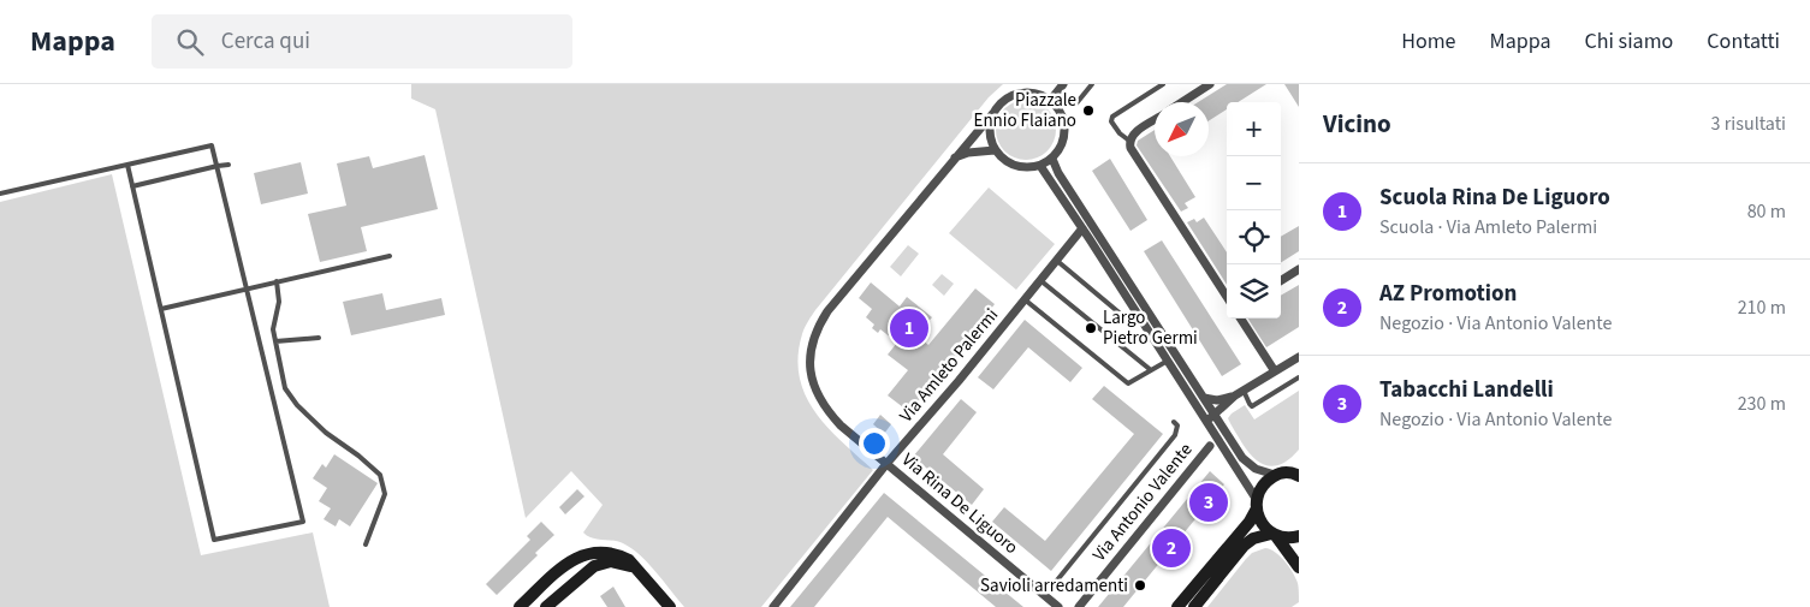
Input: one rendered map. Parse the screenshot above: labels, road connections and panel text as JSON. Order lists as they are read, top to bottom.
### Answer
{
  "streets": {
    "street": ["Via Amleto Palermi", "Via Antonio Valente", "Via Rina De Liguoro"]
  },
  "crossings": [
    ["Via Amleto Palermi", "Via Rina De Liguoro"]
  ],
  "places": ["Piazzale Ennio Flaiano", "Largo Pietro Germi", "Savioli arredamenti"],
  "north": "bottom left",
  "page": {
    "header": "Mappa",
    "search": "Cerca qui",
    "nav": [
      "Home",
      "Mappa",
      "Chi siamo",
      "Contatti"
    ],
    "heading": ["Vicino", "3 risultati"],
    "map_buttons": ["+", "−"],
    "list": [
      {
        "mark": "1",
        "name": "Scuola Rina De Liguoro",
        "note": "Scuola · Via Amleto Palermi",
        "value": "80 m"
      },
      {
        "mark": "2",
        "name": "AZ Promotion",
        "note": "Negozio · Via Antonio Valente",
        "value": "210 m"
      },
      {
        "mark": "3",
        "name": "Tabacchi Landelli",
        "note": "Negozio · Via Antonio Valente",
        "value": "230 m"
      }
    ],
    "pins": ["1", "3", "2"]
  }
}
